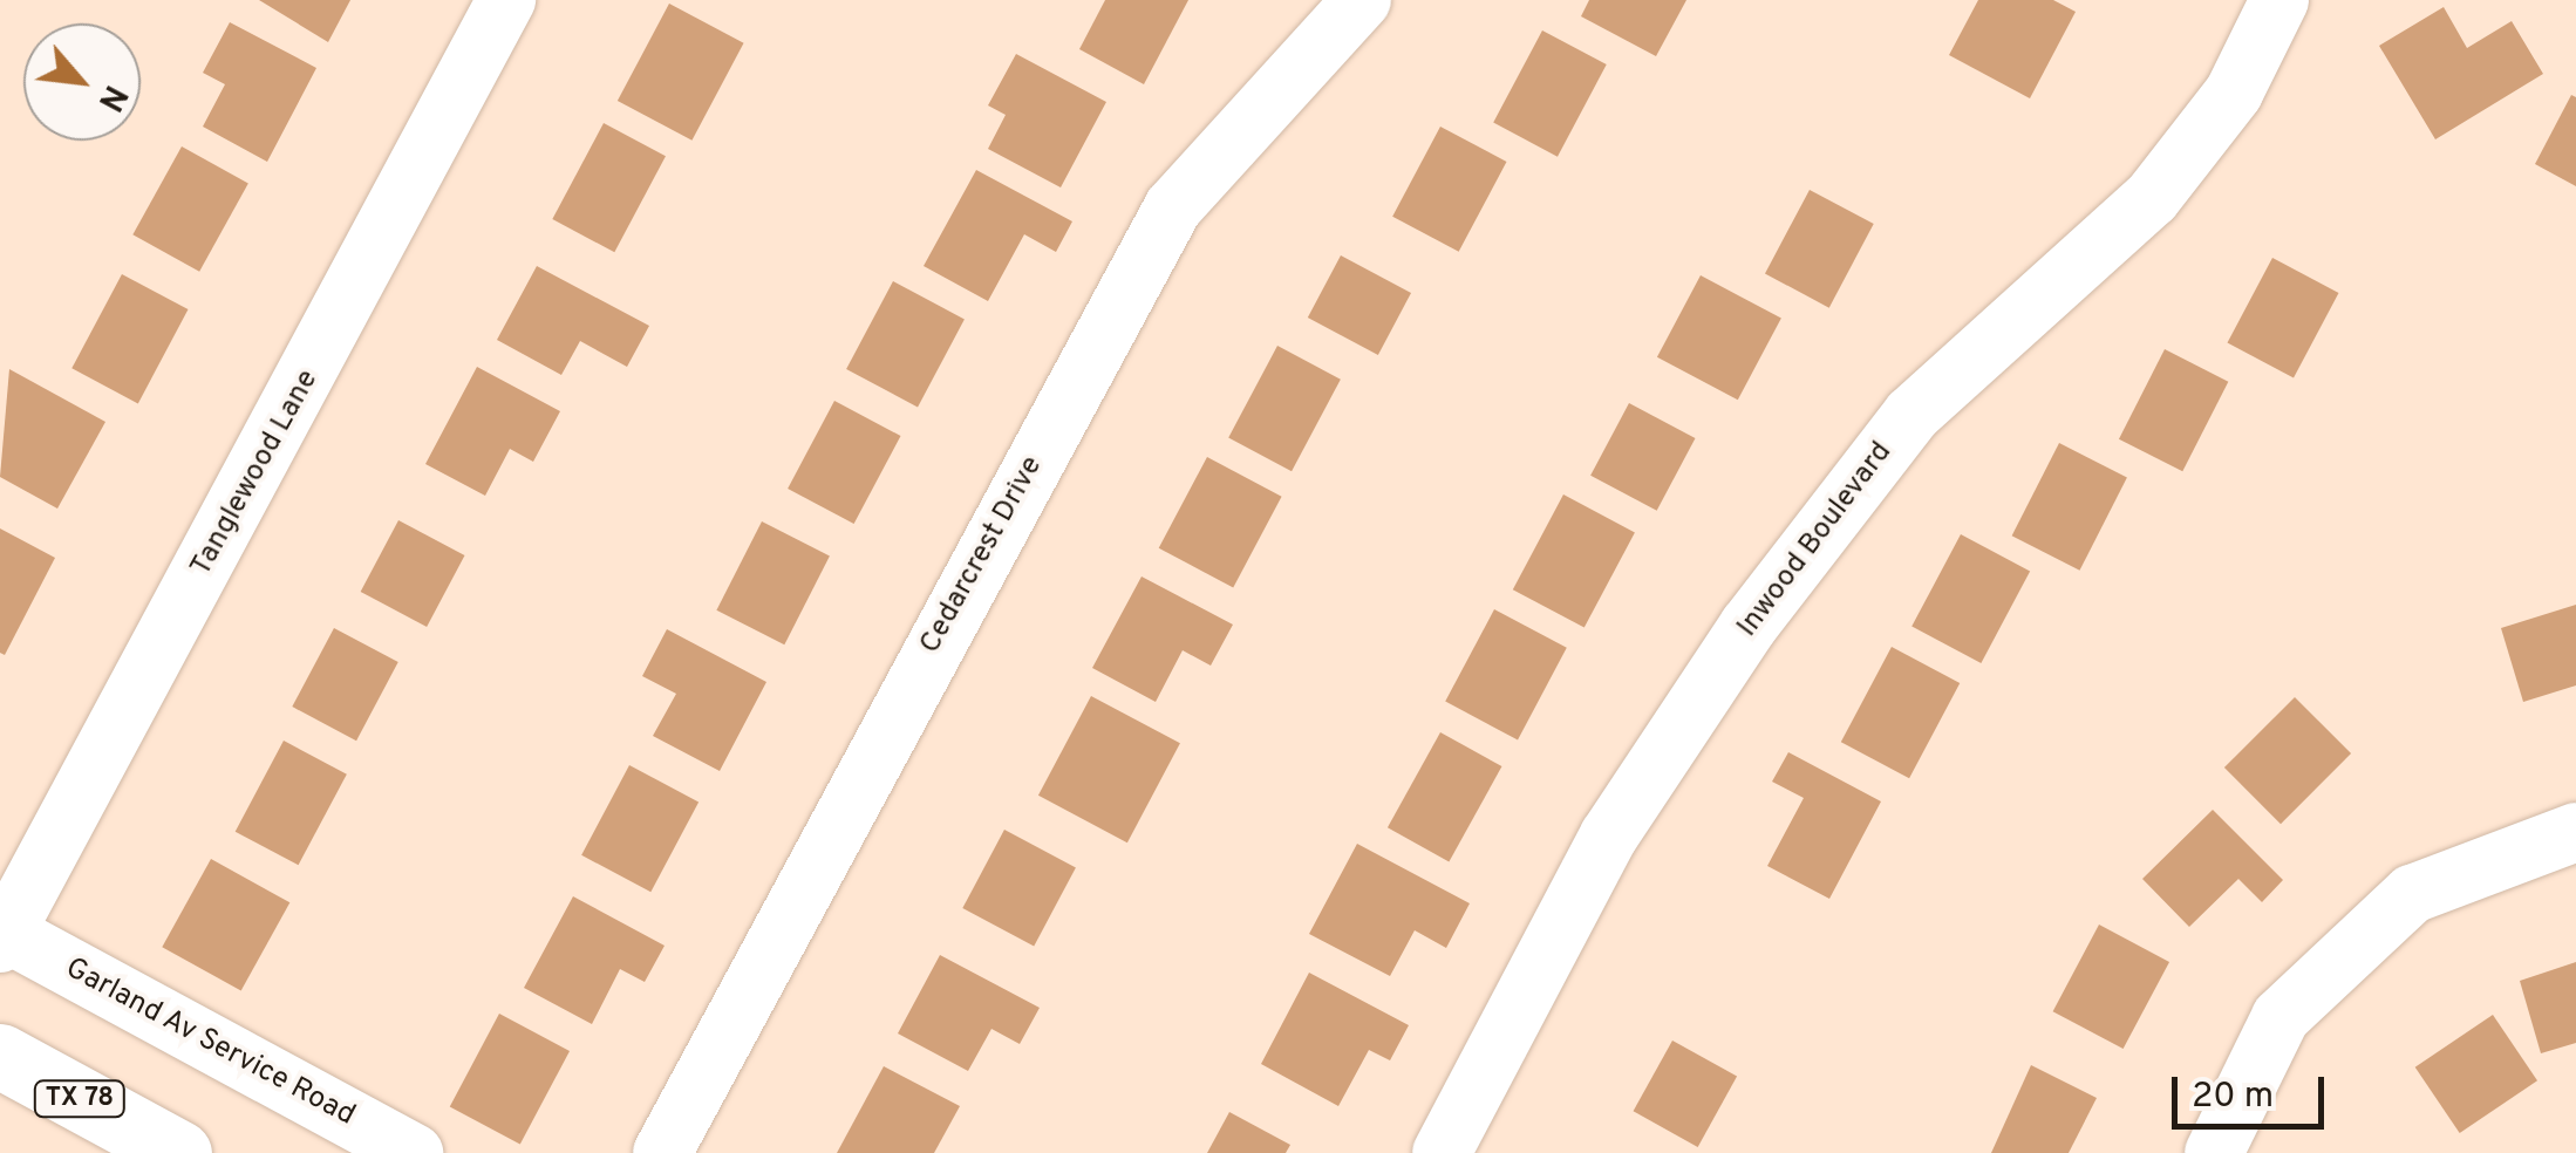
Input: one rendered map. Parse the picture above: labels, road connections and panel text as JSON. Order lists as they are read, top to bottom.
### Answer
{
  "streets": {
    "main road": ["TX 78"],
    "street": [
      "Tanglewood Lane",
      "Inwood Boulevard",
      "Cedarcrest Drive",
      "Garland Av Service Road"
    ]
  },
  "crossings": [
    ["Tanglewood Lane", "Garland Av Service Road"]
  ],
  "scale_bar": "20 m",
  "north": "bottom right"
}
